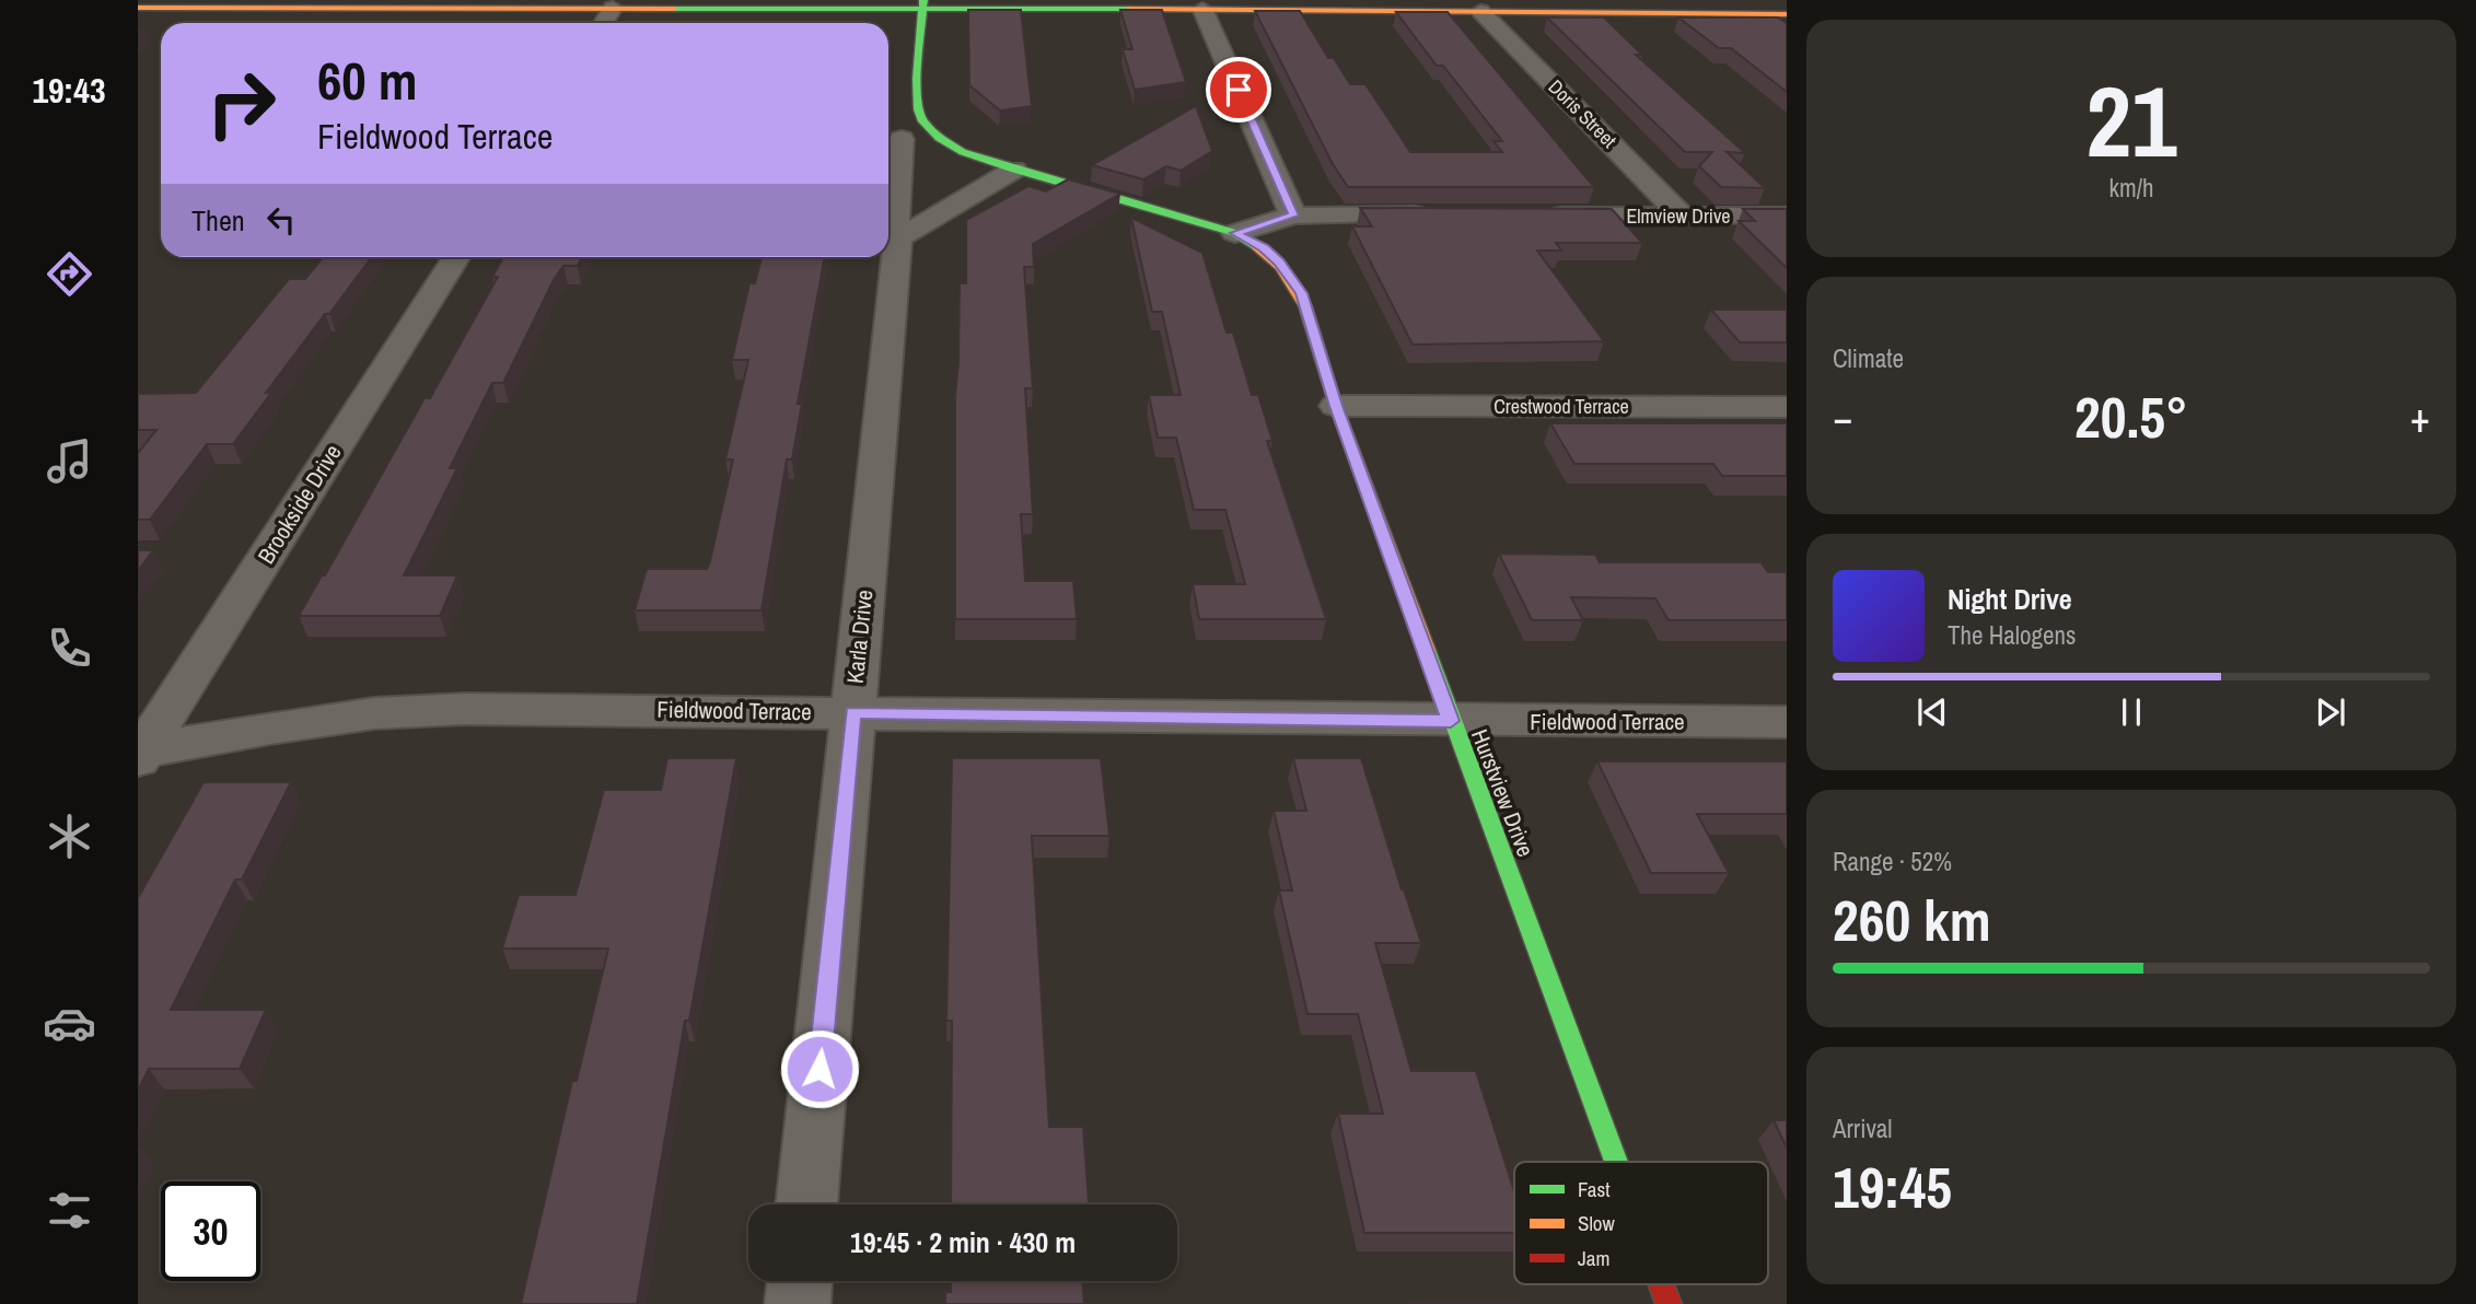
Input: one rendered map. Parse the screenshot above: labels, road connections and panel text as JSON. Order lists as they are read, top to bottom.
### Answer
{
  "streets": {
    "main road": ["Hurstview Drive"],
    "street": [
      "Doris Street",
      "Elmview Drive",
      "Crestwood Terrace",
      "Brookside Drive",
      "Karla Drive",
      "Fieldwood Terrace"
    ]
  },
  "crossings": [
    ["Doris Street", "Elmview Drive"],
    ["Crestwood Terrace", "Hurstview Drive"],
    ["Brookside Drive", "Fieldwood Terrace"],
    ["Karla Drive", "Fieldwood Terrace"],
    ["Fieldwood Terrace", "Hurstview Drive"]
  ],
  "legend": ["Fast", "Slow", "Jam"],
  "page": {
    "tabs": "19:43",
    "tile": [
      ["21", "km/h"],
      "Climate",
      ["Range · 52%", "260 km"],
      ["Arrival", "19:45"]
    ],
    "turn": ["60 m", "Fieldwood Terrace"],
    "then": "Then",
    "heat": ["−", "20.5°", "+"],
    "song": ["Night Drive", "The Halogens"],
    "limit": "30",
    "trip": "19:45 · 2 min · 430 m"
  }
}
